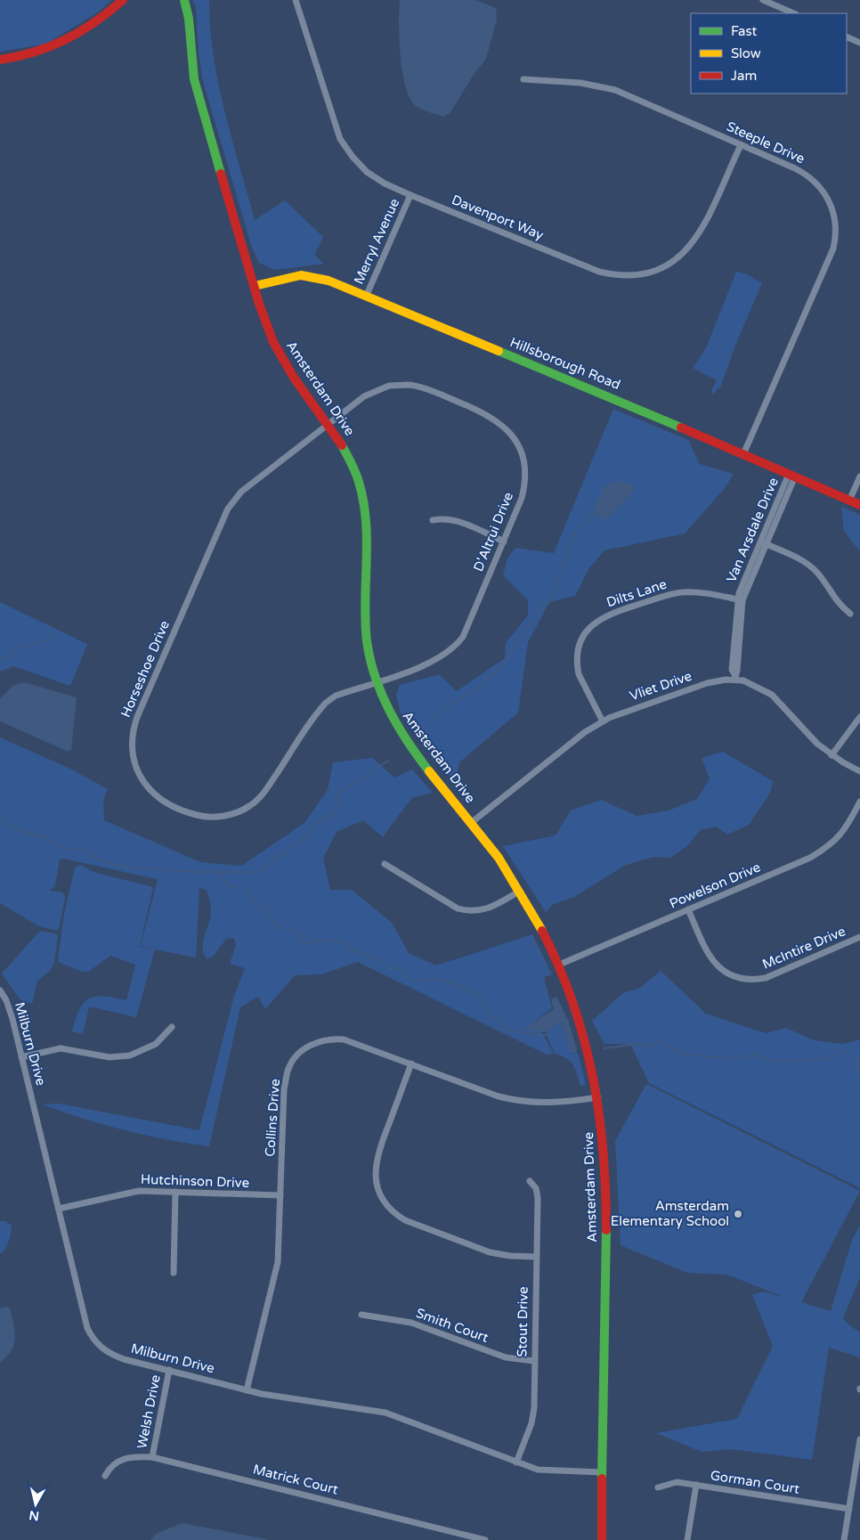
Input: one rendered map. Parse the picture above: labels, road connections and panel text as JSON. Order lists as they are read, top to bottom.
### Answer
{
  "streets": {
    "street": [
      "Steeple Drive",
      "Davenport Way",
      "Merryl Avenue",
      "Hillsborough Road",
      "Amsterdam Drive",
      "Van Arsdale Drive",
      "D'Altrui Drive",
      "Dilts Lane",
      "Horseshoe Drive",
      "Vliet Drive",
      "Powelson Drive",
      "McIntire Drive",
      "Milburn Drive",
      "Collins Drive",
      "Hutchinson Drive",
      "Stout Drive",
      "Smith Court",
      "Welsh Drive",
      "Matrick Court",
      "Gorman Court"
    ]
  },
  "crossings": [
    ["Steeple Drive", "Davenport Way"],
    ["Steeple Drive", "Hillsborough Road"],
    ["Davenport Way", "Merryl Avenue"],
    ["Merryl Avenue", "Hillsborough Road"],
    ["Hillsborough Road", "Amsterdam Drive"],
    ["Hillsborough Road", "Van Arsdale Drive"],
    ["Amsterdam Drive", "D'Altrui Drive"],
    ["Amsterdam Drive", "Horseshoe Drive"],
    ["Amsterdam Drive", "Vliet Drive"],
    ["Amsterdam Drive", "Powelson Drive"],
    ["Amsterdam Drive", "Milburn Drive"],
    ["Amsterdam Drive", "Collins Drive"],
    ["Van Arsdale Drive", "Dilts Lane"],
    ["Van Arsdale Drive", "Vliet Drive"],
    ["D'Altrui Drive", "Horseshoe Drive"],
    ["Dilts Lane", "Vliet Drive"],
    ["Powelson Drive", "McIntire Drive"],
    ["Milburn Drive", "Collins Drive"],
    ["Milburn Drive", "Hutchinson Drive"],
    ["Milburn Drive", "Stout Drive"],
    ["Milburn Drive", "Welsh Drive"],
    ["Collins Drive", "Hutchinson Drive"],
    ["Stout Drive", "Smith Court"],
    ["Welsh Drive", "Matrick Court"]
  ],
  "places": ["Amsterdam Elementary School"],
  "legend": ["Fast", "Slow", "Jam"],
  "north": "bottom"
}
